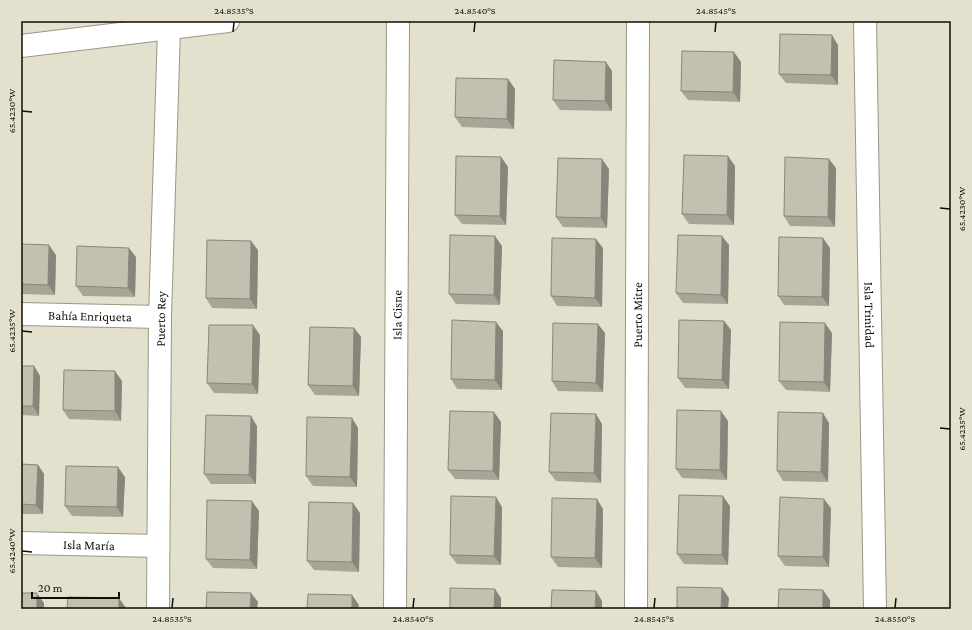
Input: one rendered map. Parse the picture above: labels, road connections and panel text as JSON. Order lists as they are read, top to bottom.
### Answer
{
  "streets": {
    "street": [
      "Bahía Enriqueta",
      "Isla Cisne",
      "Puerto Mitre",
      "Isla Trinidad",
      "Puerto Rey",
      "Isla María"
    ]
  },
  "crossings": [
    ["Bahía Enriqueta", "Puerto Rey"],
    ["Puerto Rey", "Isla María"]
  ],
  "scale_bar": "20 m",
  "coordinates": [
    "24.8535°S",
    "24.8540°S",
    "24.8545°S",
    "65.4230°W",
    "65.4235°W",
    "65.4240°W",
    "24.8550°S"
  ]
}
